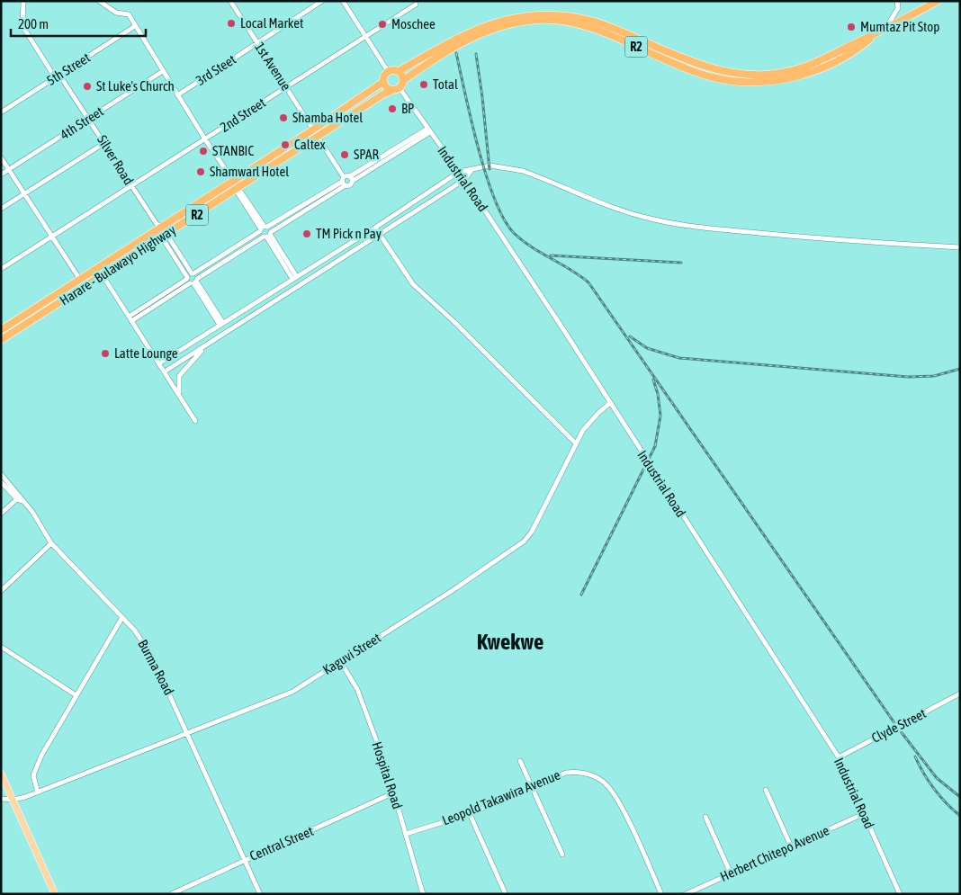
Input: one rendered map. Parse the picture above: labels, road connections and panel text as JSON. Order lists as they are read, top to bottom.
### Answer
{
  "streets": {
    "highway": ["R2", "Harare - Bulawayo Highway"],
    "street": [
      "1st Avenue",
      "5th Street",
      "3rd Steet",
      "2nd Street",
      "4th Street",
      "Silver Road",
      "Industrial Road",
      "Kaguvi Street",
      "Burma Road",
      "Clyde Street",
      "Hospital Road",
      "Leopold Takawira Avenue",
      "Central Street",
      "Herbert Chitepo Avenue"
    ]
  },
  "crossings": [
    ["R2", "Industrial Road"],
    ["R2", "Harare - Bulawayo Highway"],
    ["1st Avenue", "3rd Steet"],
    ["1st Avenue", "2nd Street"],
    ["1st Avenue", "Harare - Bulawayo Highway"],
    ["5th Street", "Silver Road"],
    ["2nd Street", "Silver Road"],
    ["4th Street", "Silver Road"],
    ["Silver Road", "Harare - Bulawayo Highway"],
    ["Industrial Road", "Harare - Bulawayo Highway"],
    ["Industrial Road", "Kaguvi Street"],
    ["Industrial Road", "Clyde Street"],
    ["Industrial Road", "Herbert Chitepo Avenue"],
    ["Kaguvi Street", "Burma Road"],
    ["Kaguvi Street", "Hospital Road"],
    ["Burma Road", "Central Street"],
    ["Hospital Road", "Leopold Takawira Avenue"],
    ["Hospital Road", "Central Street"]
  ],
  "districts": ["Kwekwe"],
  "places": [
    "Local Market",
    "Moschee",
    "Mumtaz Pit Stop",
    "Total",
    "St Luke's Church",
    "BP",
    "Shamba Hotel",
    "Caltex",
    "STANBIC",
    "SPAR",
    "Shamwarl Hotel",
    "TM Pick n Pay",
    "Latte Lounge"
  ],
  "scale_bar": "200 m"
}
